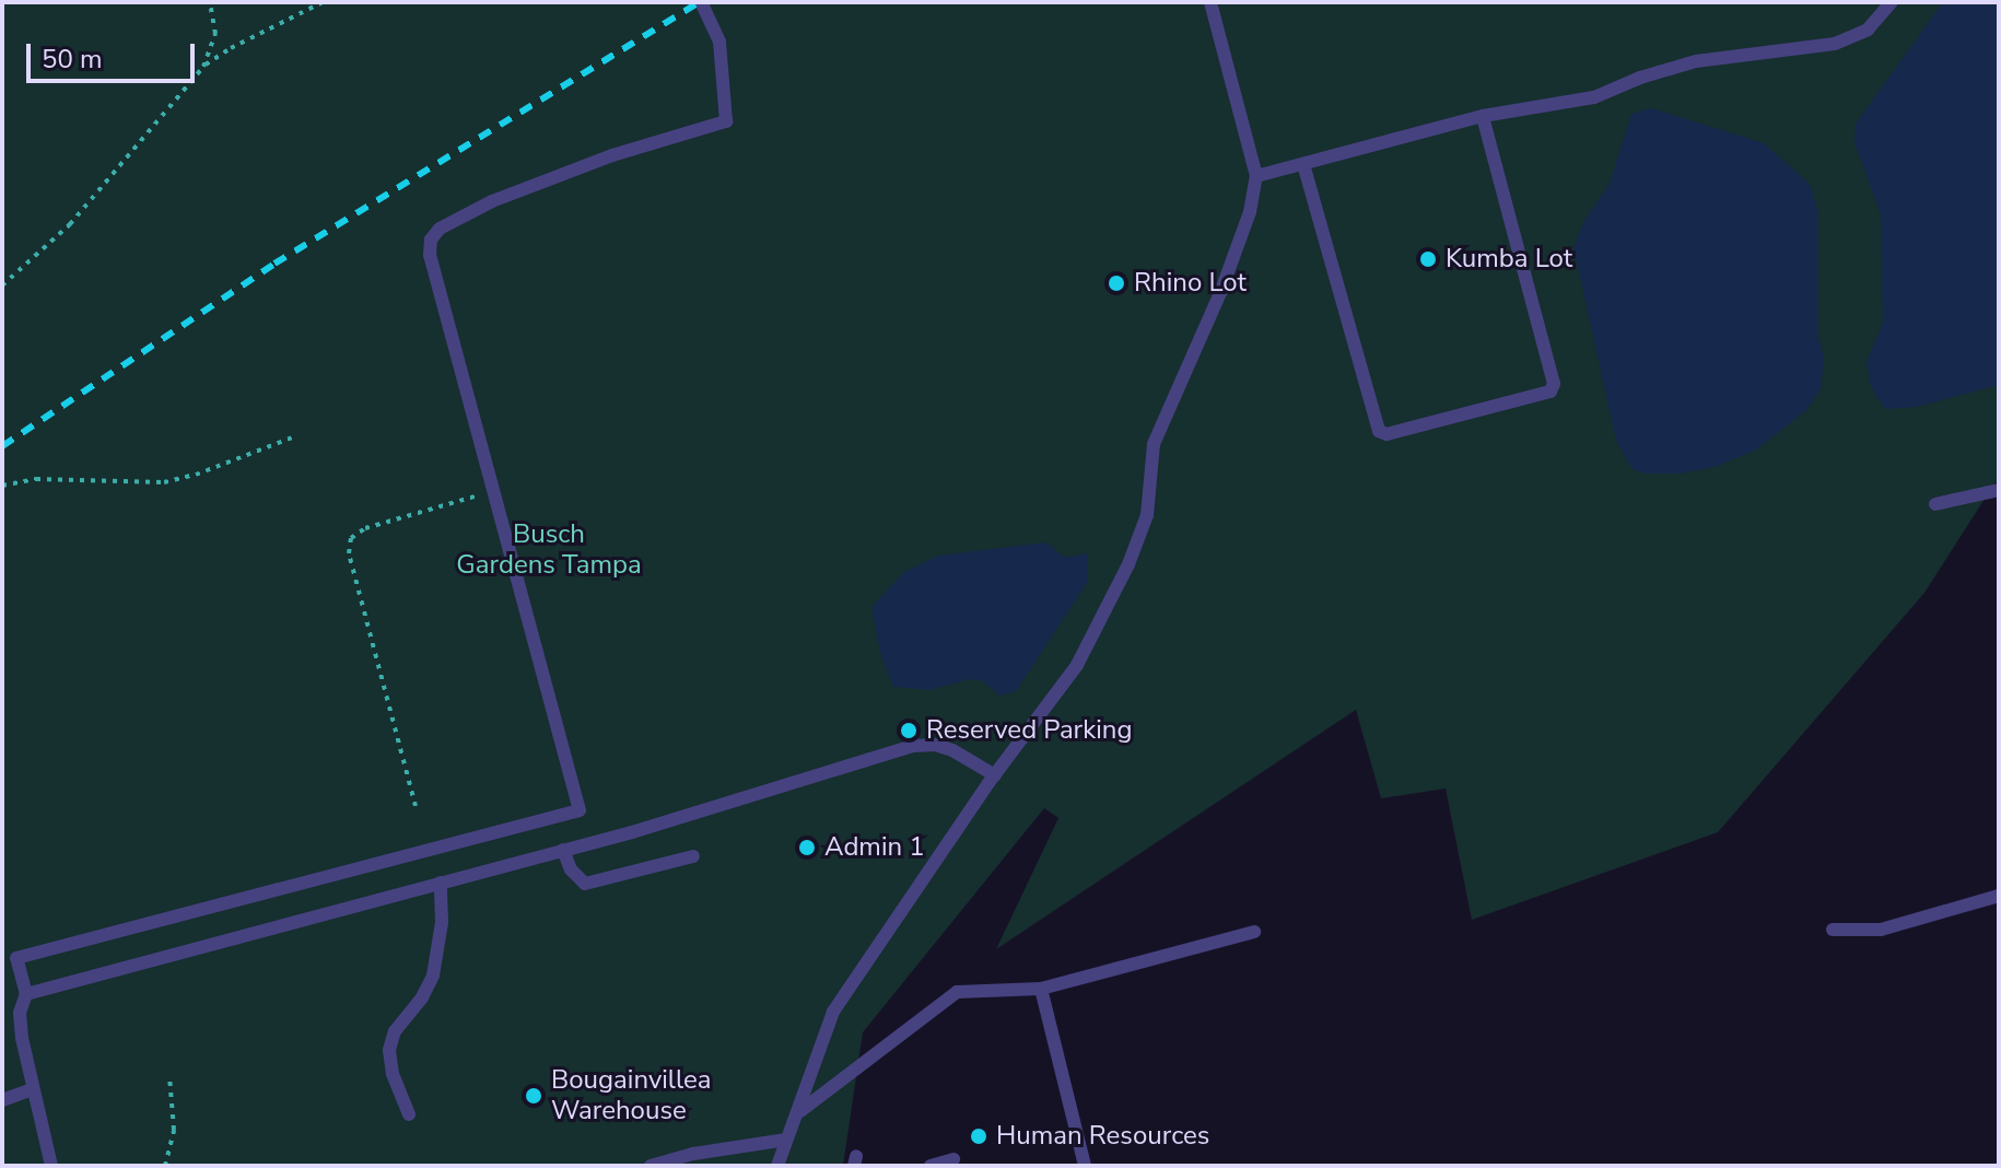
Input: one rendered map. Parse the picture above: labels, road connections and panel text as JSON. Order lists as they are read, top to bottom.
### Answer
{
  "parks": ["Busch Gardens Tampa"],
  "places": [
    "Kumba Lot",
    "Rhino Lot",
    "Reserved Parking",
    "Admin 1",
    "Bougainvillea Warehouse",
    "Human Resources"
  ],
  "scale_bar": "50 m"
}
